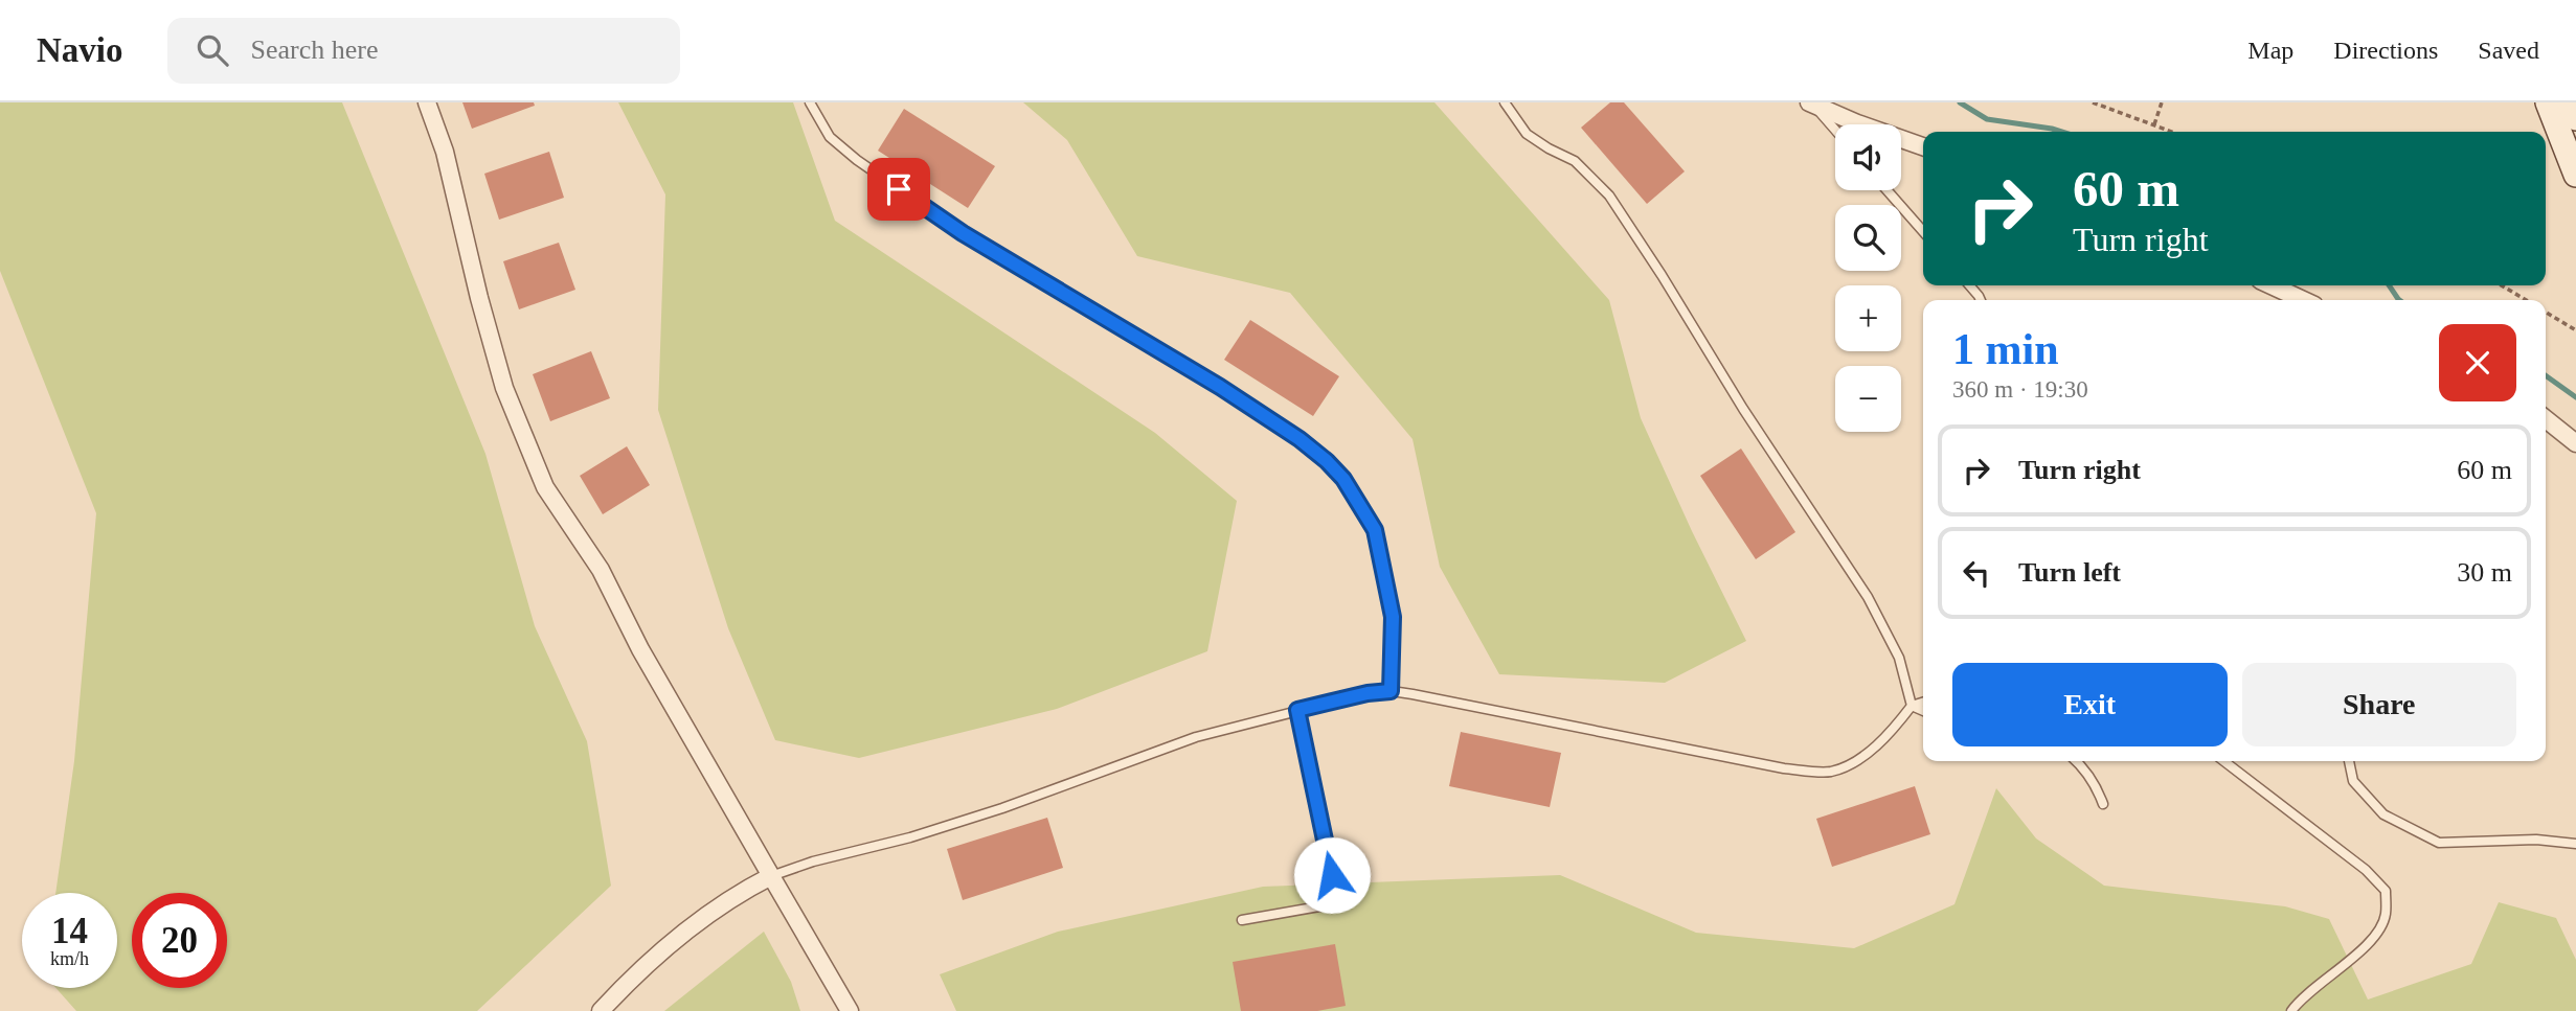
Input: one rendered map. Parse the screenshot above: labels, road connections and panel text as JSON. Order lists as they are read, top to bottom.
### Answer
{
  "page": {
    "header": "Navio",
    "search": "Search here",
    "nav": ["Map", "Directions", "Saved"],
    "map_buttons": ["+", "−"],
    "turn": ["60 m", "Turn right"],
    "heading": ["1 min", "360 m · 19:30"],
    "list": [
      {
        "name": "Turn right",
        "value": "60 m"
      },
      {
        "name": "Turn left",
        "value": "30 m"
      }
    ],
    "buttons": ["Exit", "Share"],
    "speed": "14 km/h",
    "limit": "20"
  }
}
